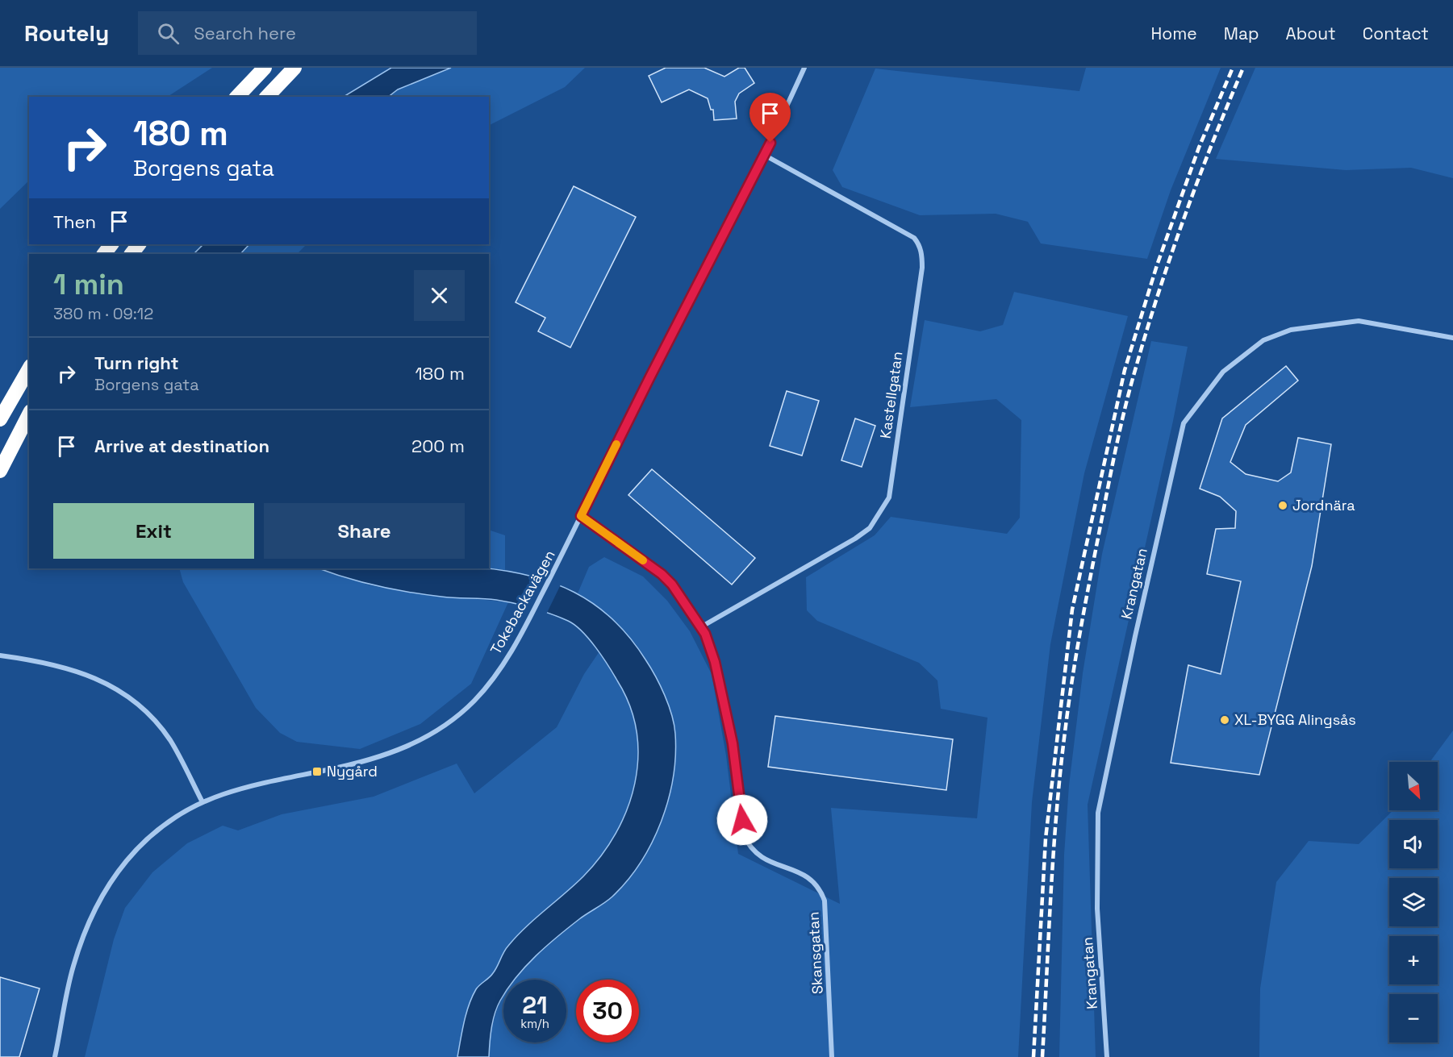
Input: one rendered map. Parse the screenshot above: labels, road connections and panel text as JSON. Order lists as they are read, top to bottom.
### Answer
{
  "streets": {
    "street": [
      "Kastellgatan",
      "Krangatan",
      "Tokebackavägen",
      "Skansgatan"
    ]
  },
  "crossings": [
    ["Kastellgatan", "Tokebackavägen"],
    ["Kastellgatan", "Skansgatan"],
    ["Tokebackavägen", "Skansgatan"]
  ],
  "places": {
    "other": ["Jordnära", "XL-BYGG Alingsås"],
    "transit": ["Nygård"]
  },
  "north": "bottom right",
  "page": {
    "header": "Routely",
    "search": "Search here",
    "nav": [
      "Home",
      "Map",
      "About",
      "Contact"
    ],
    "turn": ["180 m", "Borgens gata"],
    "then": "Then",
    "heading": ["1 min", "380 m · 09:12"],
    "list": [
      {
        "name": "Turn right",
        "note": "Borgens gata",
        "value": "180 m"
      },
      {
        "name": "Arrive at destination",
        "value": "200 m"
      }
    ],
    "buttons": ["Exit", "Share"],
    "map_buttons": ["+", "−"],
    "speed": "21 km/h",
    "limit": "30"
  }
}
